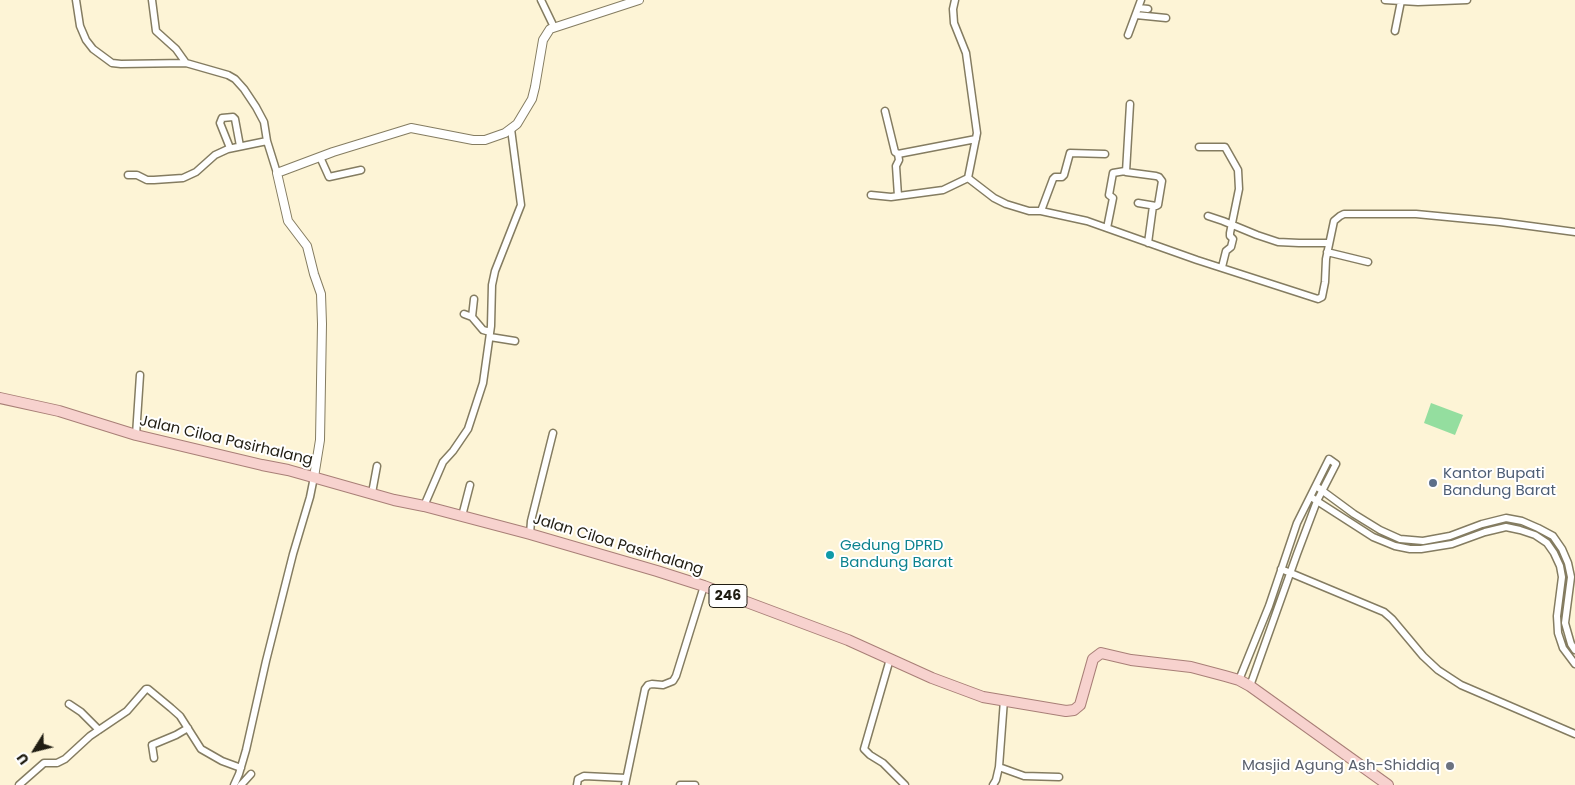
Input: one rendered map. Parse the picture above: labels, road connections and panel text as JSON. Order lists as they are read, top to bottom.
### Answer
{
  "streets": {
    "main road": ["Jalan Ciloa Pasirhalang", "246"]
  },
  "places": ["Kantor Bupati Bandung Barat", "Gedung DPRD Bandung Barat", "Masjid Agung Ash-Shiddiq"],
  "north": "bottom left"
}
